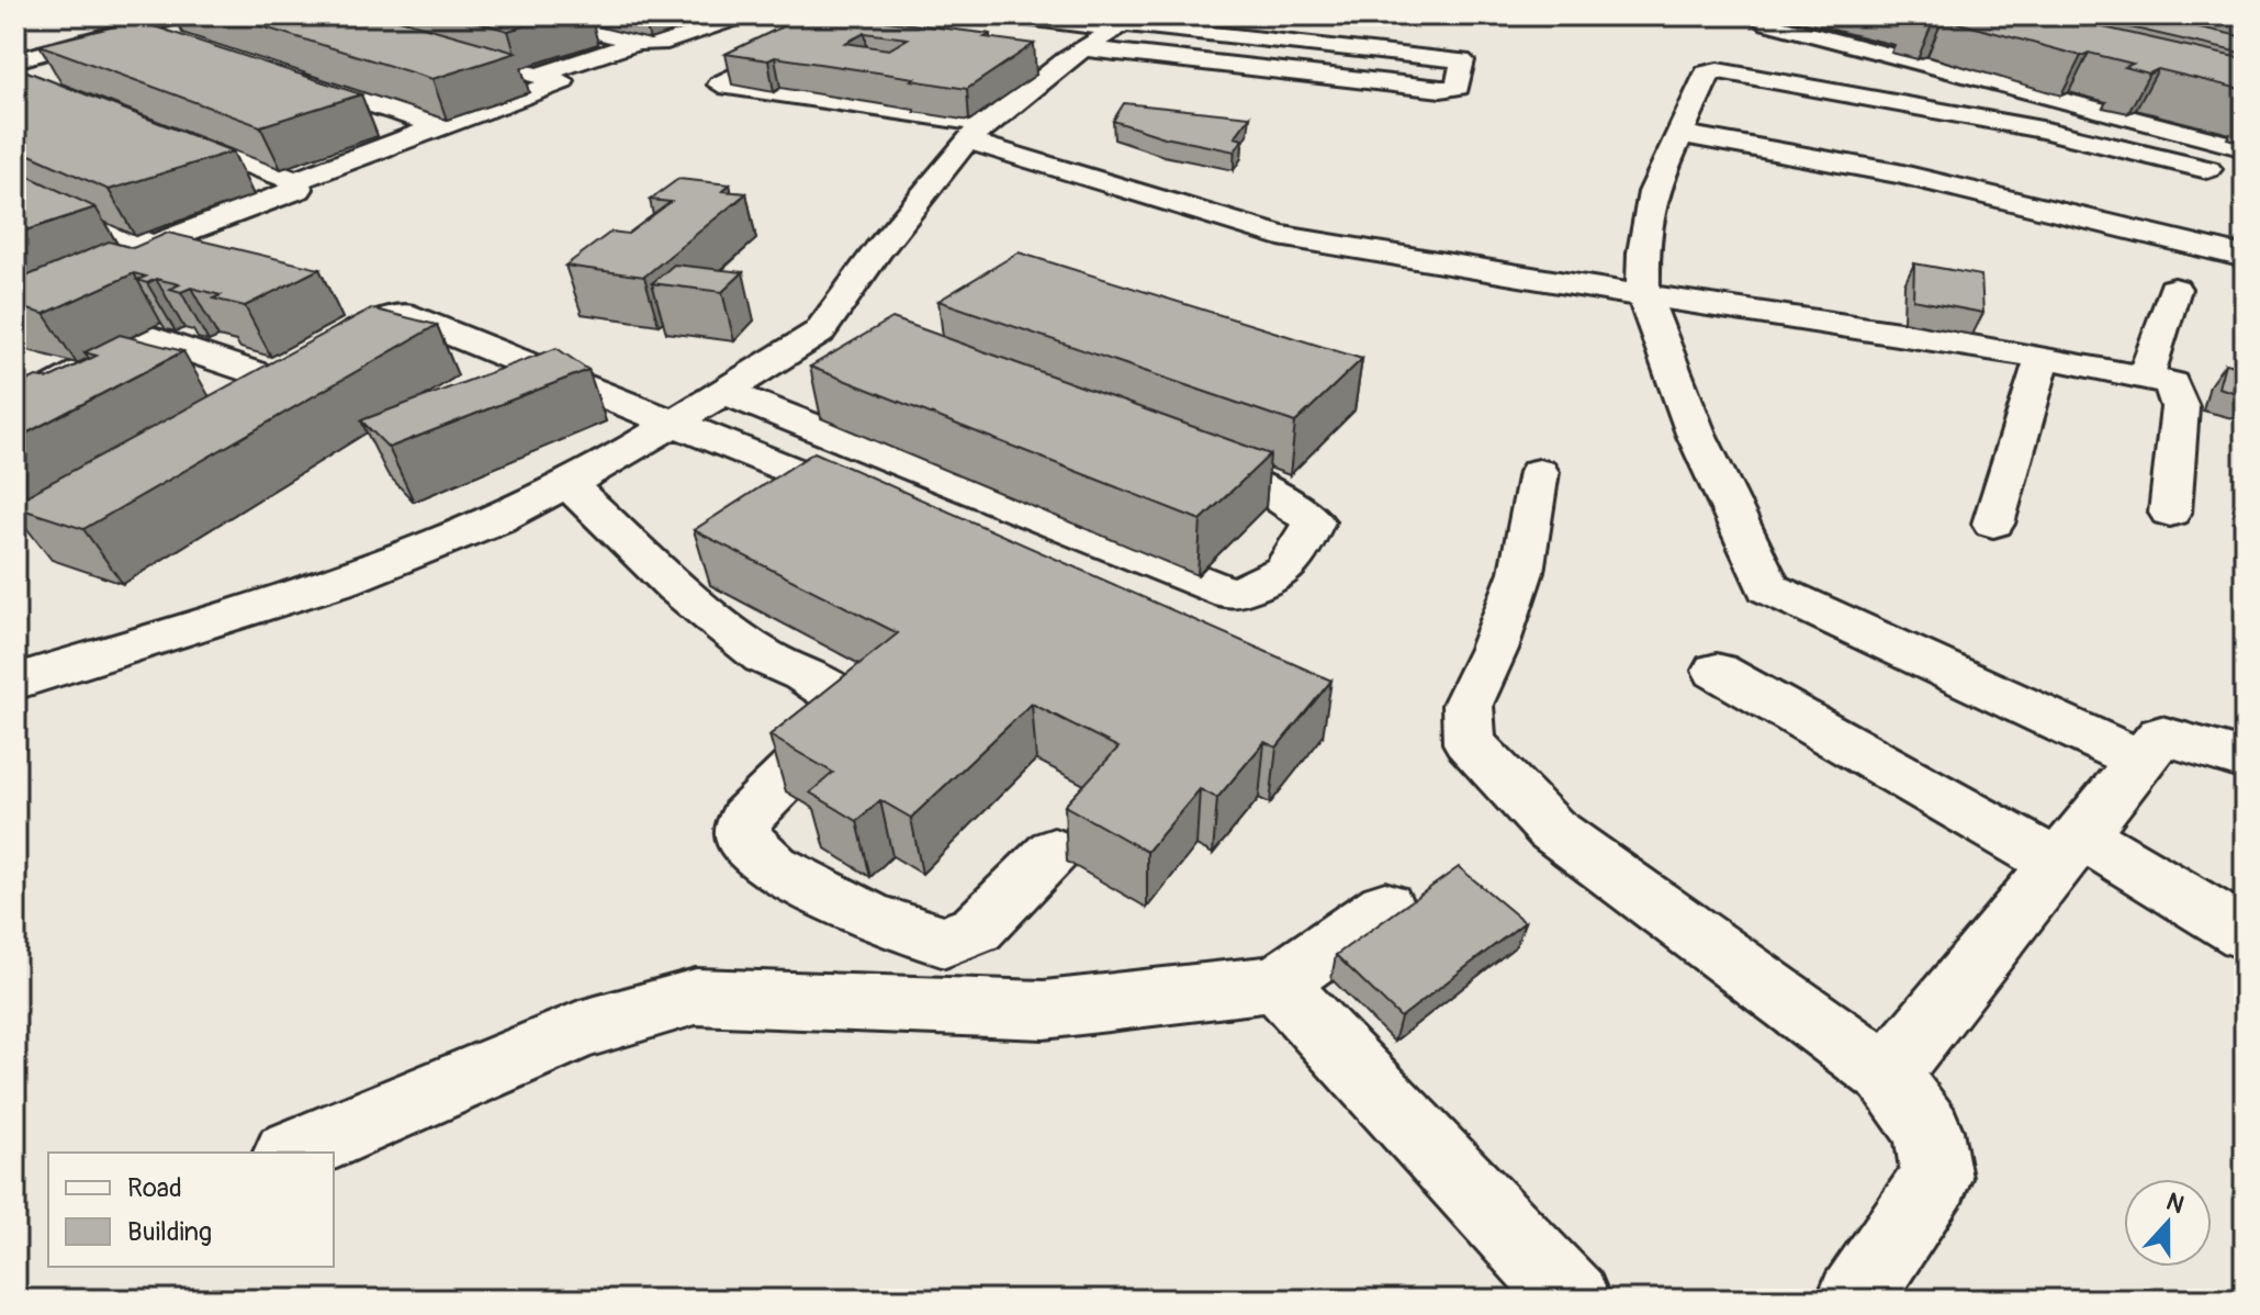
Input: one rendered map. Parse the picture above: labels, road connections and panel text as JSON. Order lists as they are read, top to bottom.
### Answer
{
  "legend": ["Road", "Building"],
  "north": "top"
}
